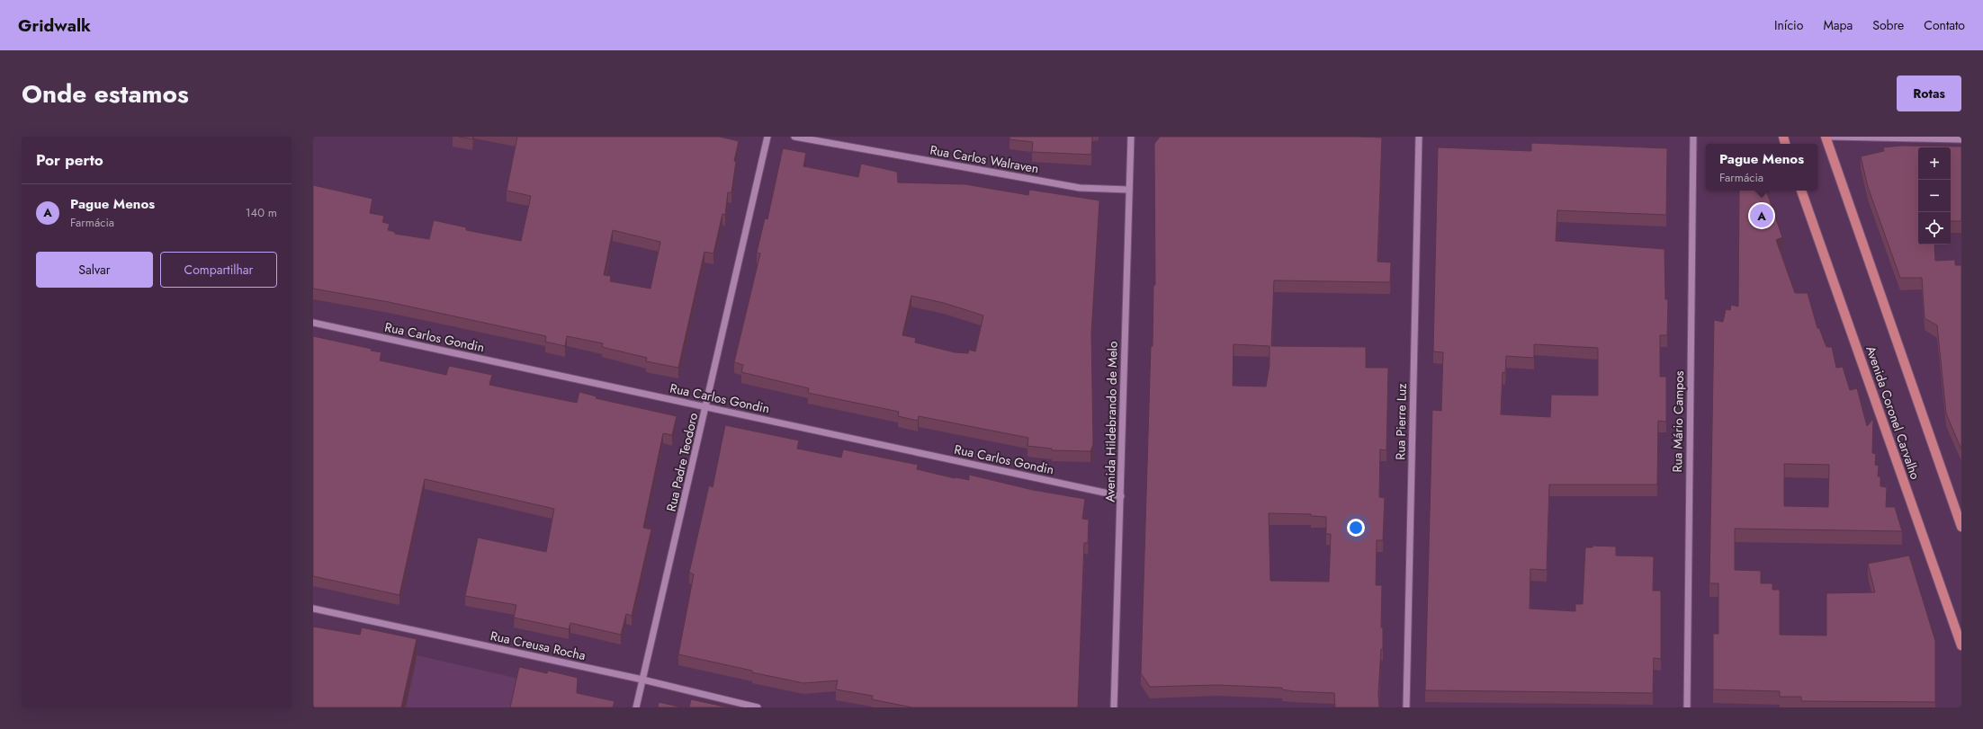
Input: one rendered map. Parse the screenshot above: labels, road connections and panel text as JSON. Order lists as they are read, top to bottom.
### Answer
{
  "streets": {
    "main road": ["Avenida Coronel Carvalho"],
    "street": [
      "Rua Carlos Walraven",
      "Rua Carlos Gondin",
      "Avenida Hildebrando de Melo",
      "Rua Pierre Luz",
      "Rua Mário Campos",
      "Rua Padre Teodoro",
      "Rua Creusa Rocha"
    ]
  },
  "crossings": [
    ["Rua Carlos Walraven", "Avenida Hildebrando de Melo"],
    ["Rua Carlos Gondin", "Avenida Hildebrando de Melo"],
    ["Rua Carlos Gondin", "Rua Padre Teodoro"],
    ["Rua Padre Teodoro", "Rua Creusa Rocha"]
  ],
  "page": {
    "header": "Gridwalk",
    "nav": [
      "Início",
      "Mapa",
      "Sobre",
      "Contato"
    ],
    "title": "Onde estamos",
    "buttons": [
      "Rotas",
      ["Salvar", "Compartilhar"]
    ],
    "heading": "Por perto",
    "popup": ["Pague Menos", "Farmácia"],
    "map_buttons": ["+", "−"],
    "list": [
      {
        "mark": "A",
        "name": "Pague Menos",
        "note": "Farmácia",
        "value": "140 m"
      }
    ],
    "pins": "A"
  }
}
